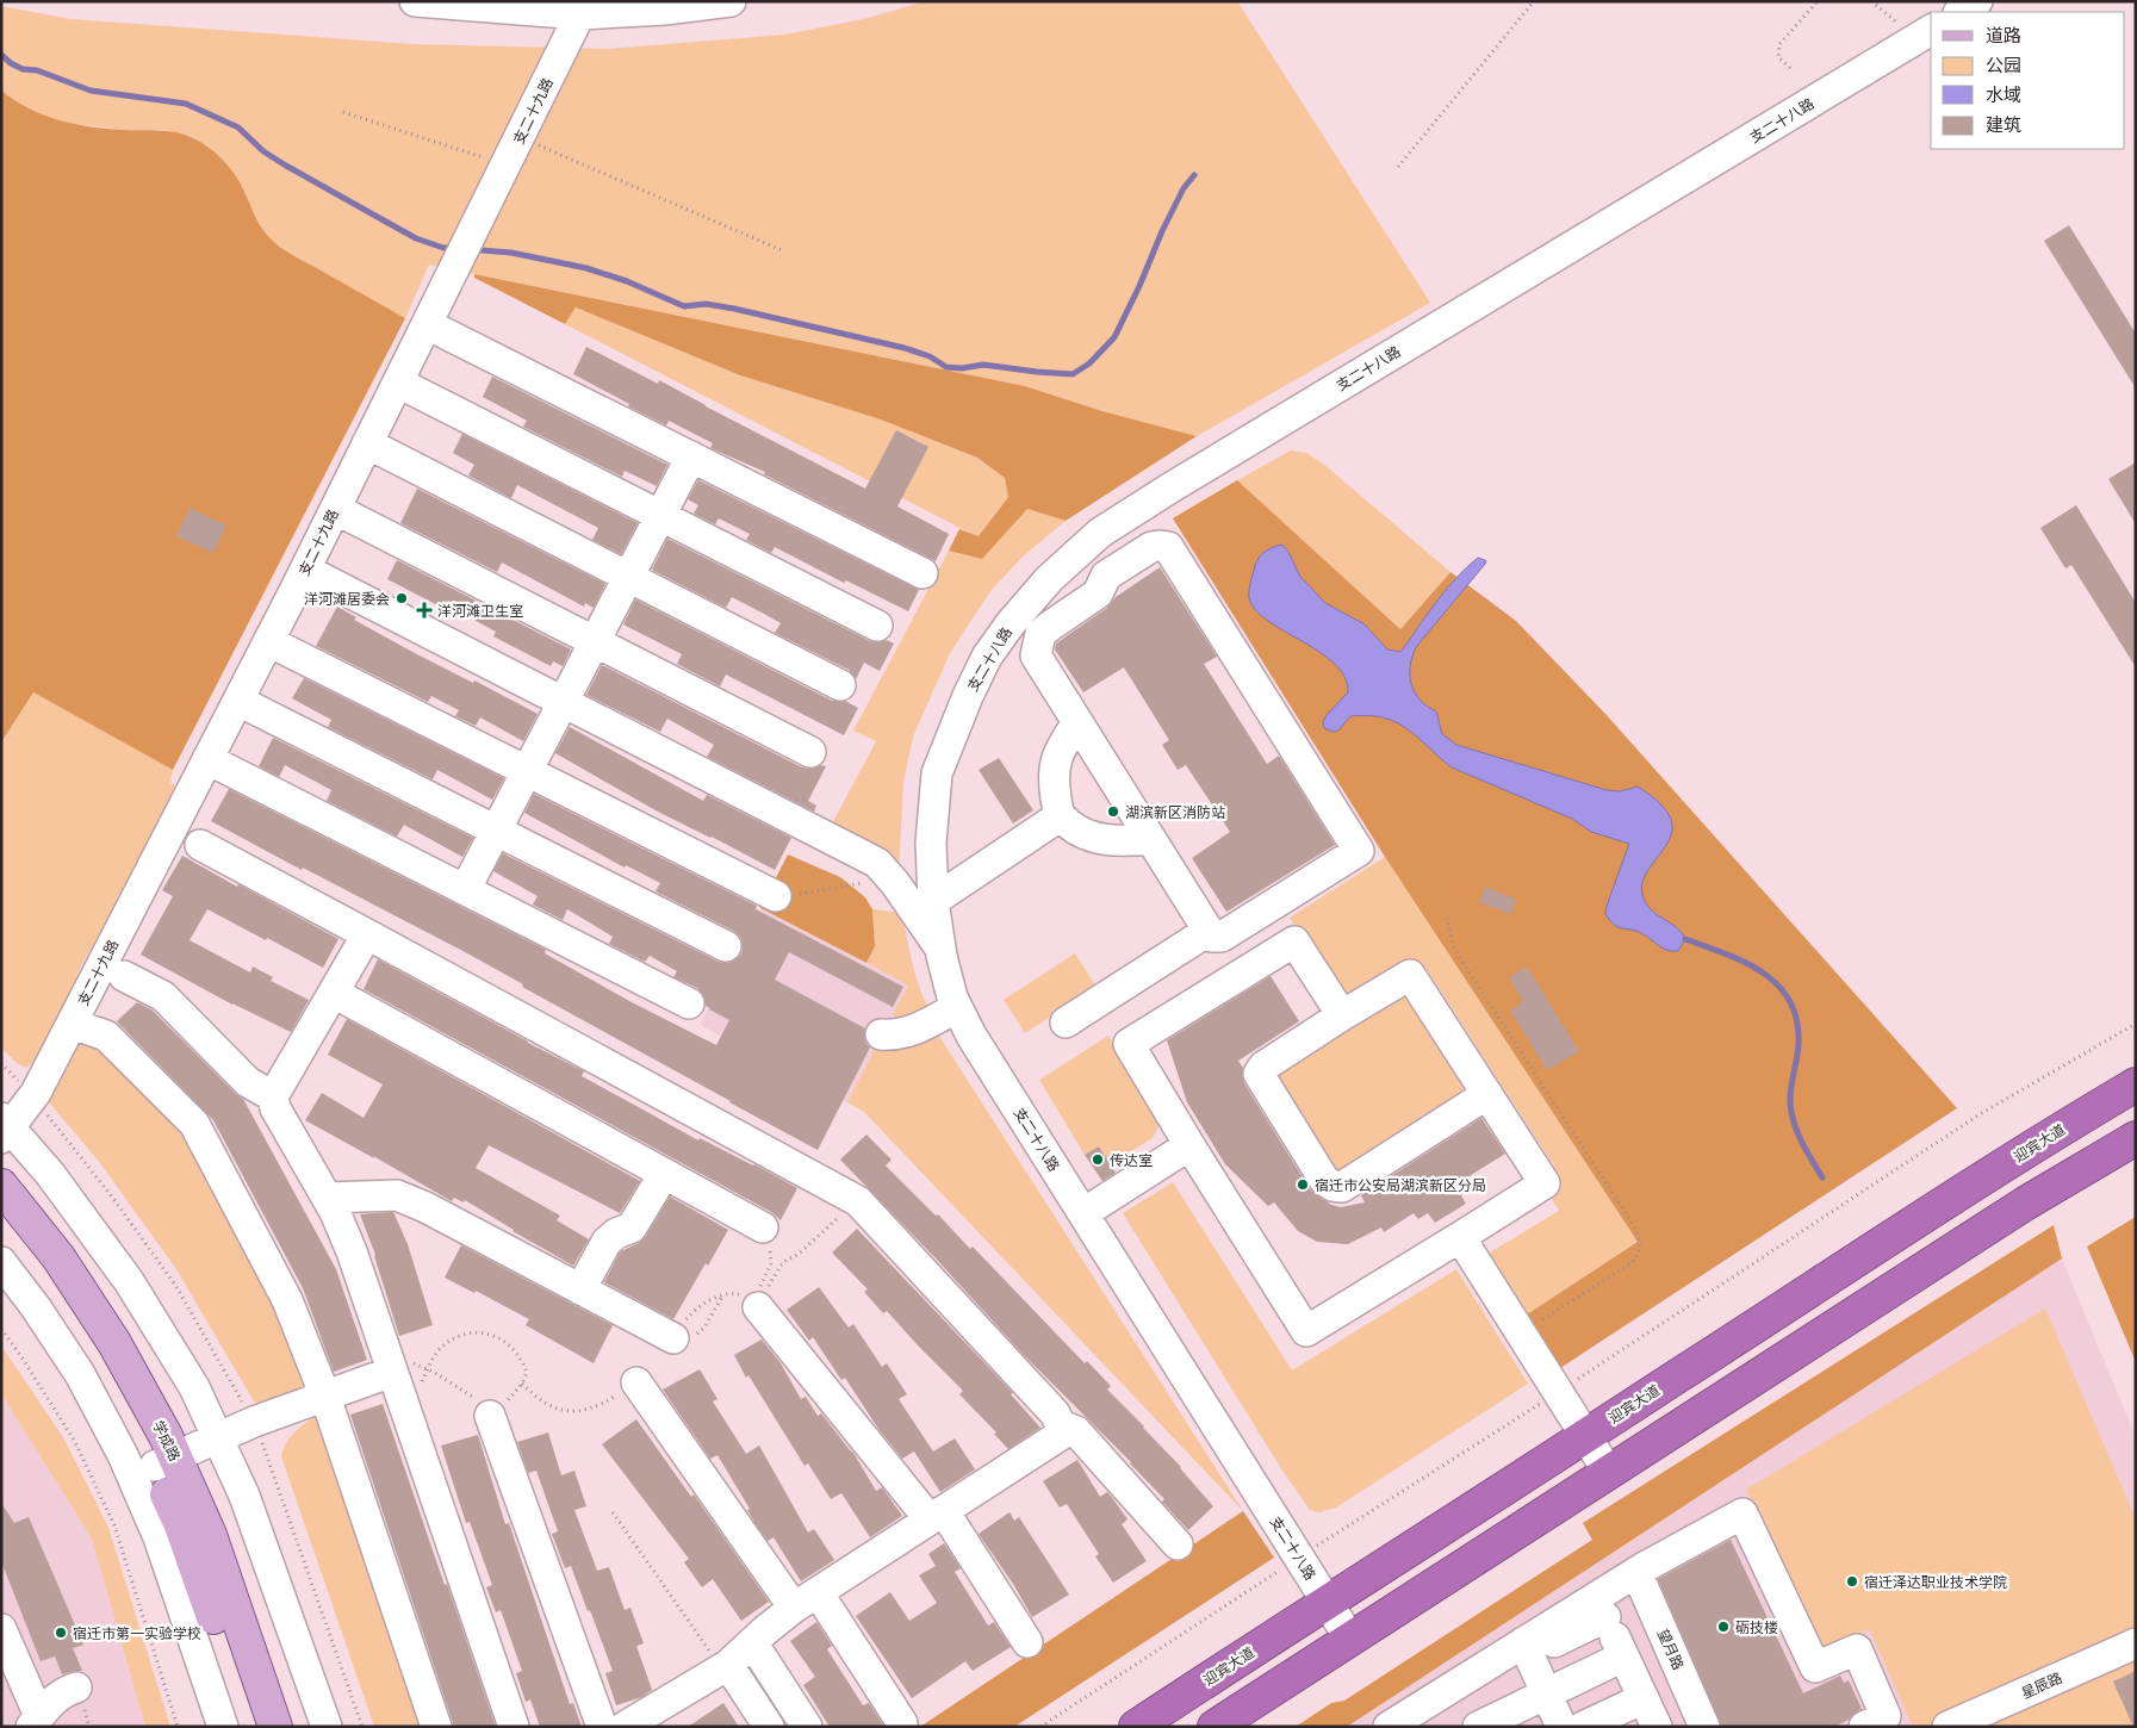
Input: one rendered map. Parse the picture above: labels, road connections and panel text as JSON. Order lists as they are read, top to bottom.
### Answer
{
  "streets": {
    "highway": ["迎宾大道"],
    "main road": ["学成路"],
    "street": [
      "支二十九路",
      "支二十八路",
      "望月路",
      "星辰路"
    ]
  },
  "crossings": [
    ["支二十八路", "迎宾大道"]
  ],
  "places": {
    "other": [
      "洋河滩居委会",
      "湖滨新区消防站",
      "传达室",
      "宿迁市公安局湖滨新区分局",
      "宿迁泽达职业技术学院",
      "砺技楼",
      "宿迁市第一实验学校"
    ],
    "health": ["洋河滩卫生室"]
  },
  "legend": [
    "道路",
    "公园",
    "水域",
    "建筑"
  ]
}
